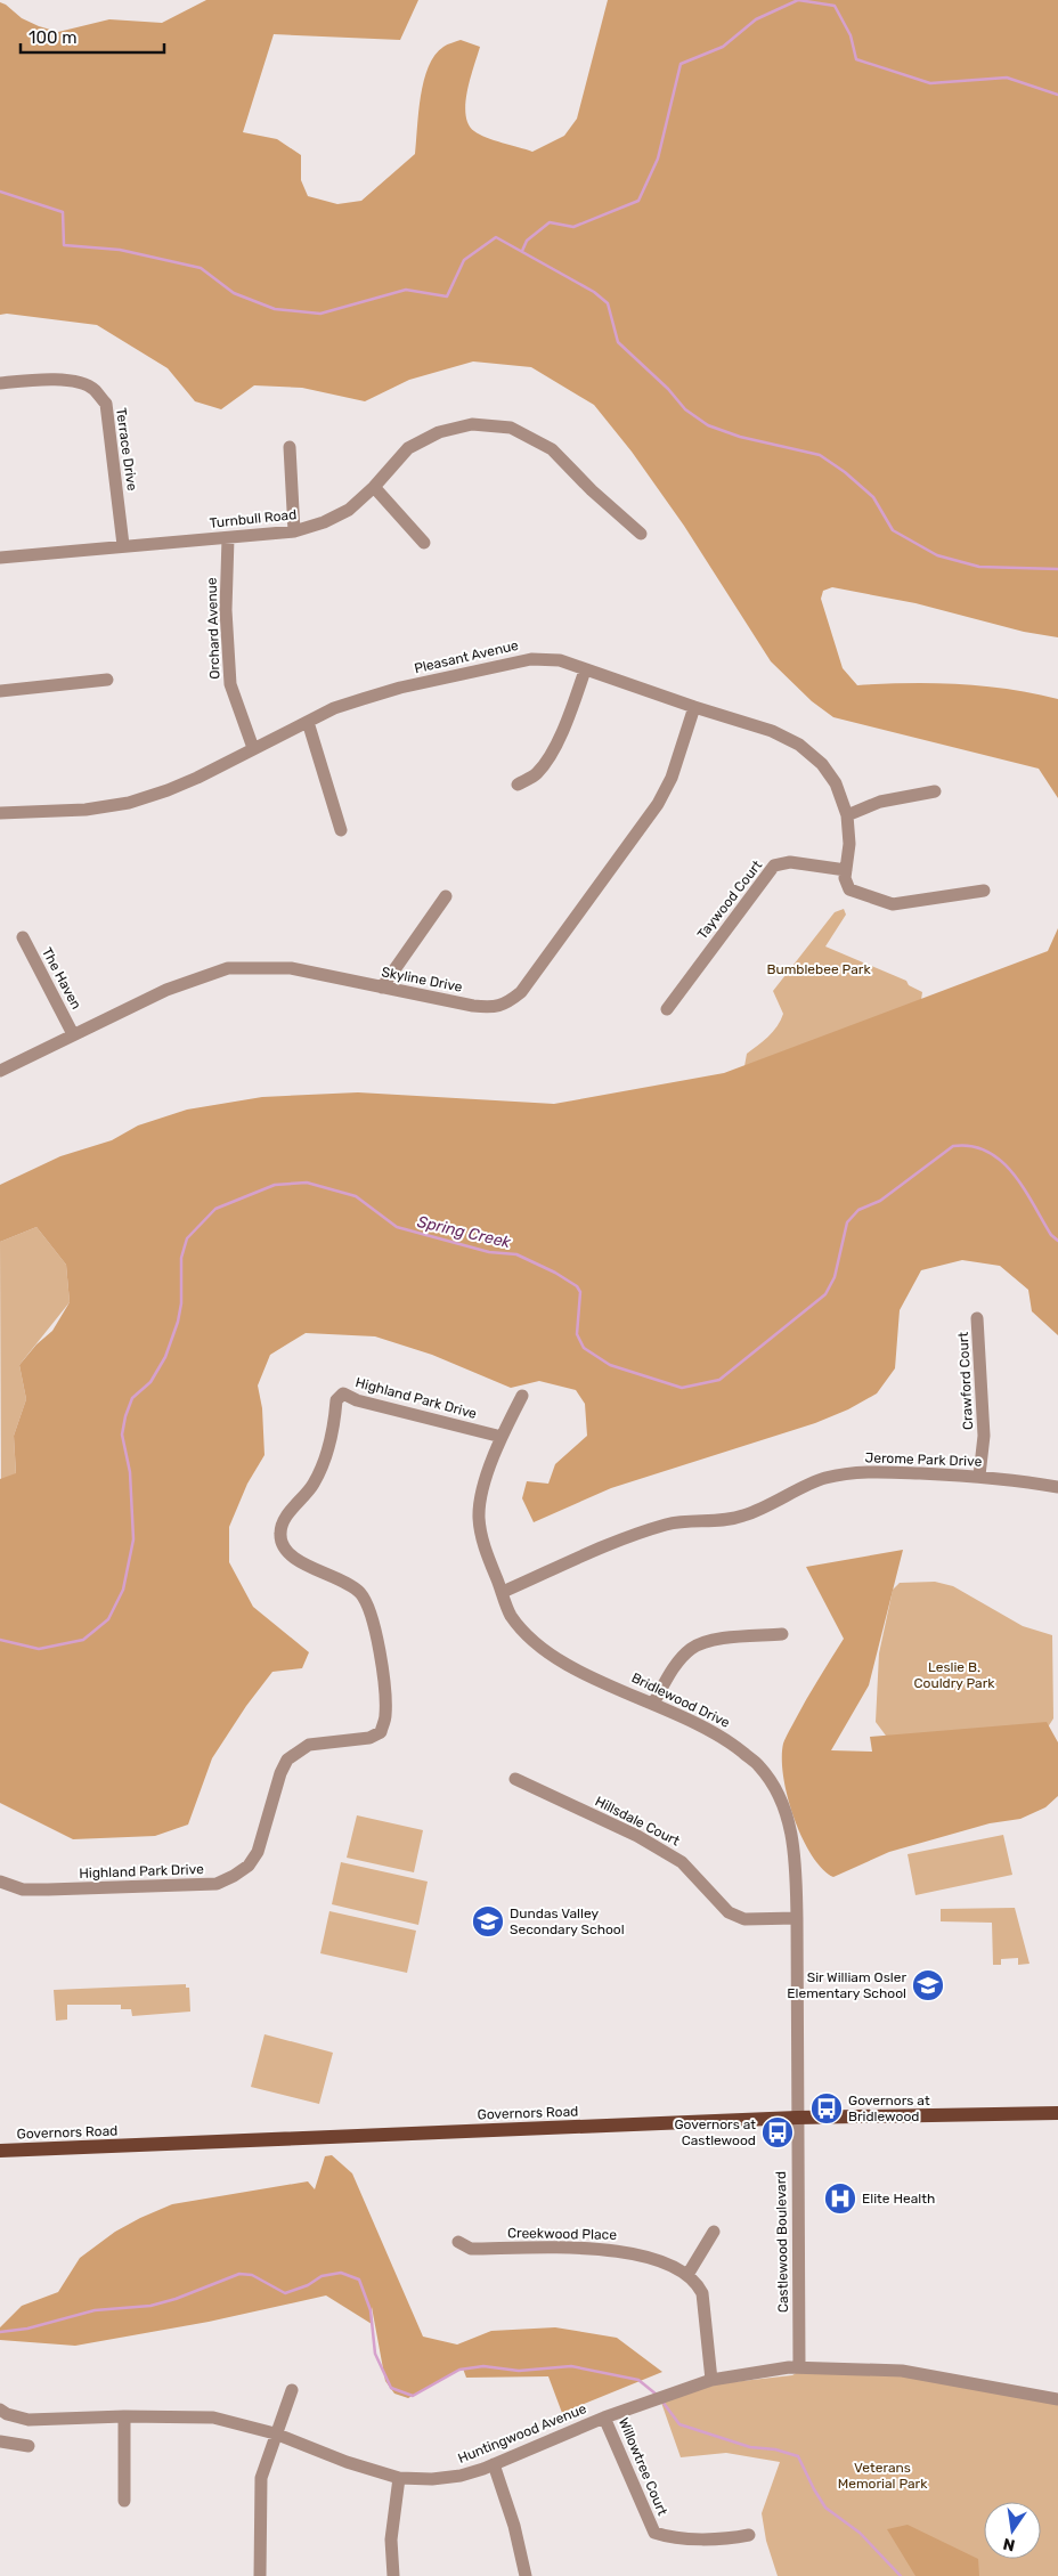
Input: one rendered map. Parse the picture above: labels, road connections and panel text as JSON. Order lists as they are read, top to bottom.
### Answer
{
  "streets": {
    "main road": ["Governors Road"],
    "street": [
      "Terrace Drive",
      "Turnbull Road",
      "Orchard Avenue",
      "Pleasant Avenue",
      "Taywood Court",
      "The Haven",
      "Skyline Drive",
      "Crawford Court",
      "Highland Park Drive",
      "Jerome Park Drive",
      "Bridlewood Drive",
      "Hillsdale Court",
      "Creekwood Place",
      "Castlewood Boulevard",
      "Huntingwood Avenue",
      "Willowtree Court"
    ]
  },
  "crossings": [
    ["Terrace Drive", "Turnbull Road"],
    ["Turnbull Road", "Orchard Avenue"],
    ["Orchard Avenue", "Pleasant Avenue"],
    ["Pleasant Avenue", "Taywood Court"],
    ["Pleasant Avenue", "Skyline Drive"],
    ["The Haven", "Skyline Drive"],
    ["Crawford Court", "Jerome Park Drive"],
    ["Highland Park Drive", "Bridlewood Drive"],
    ["Jerome Park Drive", "Bridlewood Drive"],
    ["Bridlewood Drive", "Hillsdale Court"],
    ["Bridlewood Drive", "Governors Road"],
    ["Bridlewood Drive", "Castlewood Boulevard"],
    ["Governors Road", "Castlewood Boulevard"],
    ["Castlewood Boulevard", "Huntingwood Avenue"],
    ["Huntingwood Avenue", "Willowtree Court"]
  ],
  "water": ["Spring Creek"],
  "parks": ["Bumblebee Park", "Leslie B. Couldry Park", "Veterans Memorial Park"],
  "places": {
    "school or university": ["Dundas Valley Secondary School", "Sir William Osler Elementary School"],
    "bus stop": ["Governors at Bridlewood", "Governors at Castlewood"],
    "hospital": ["Elite Health"]
  },
  "scale_bar": "100 m",
  "north": "bottom"
}
